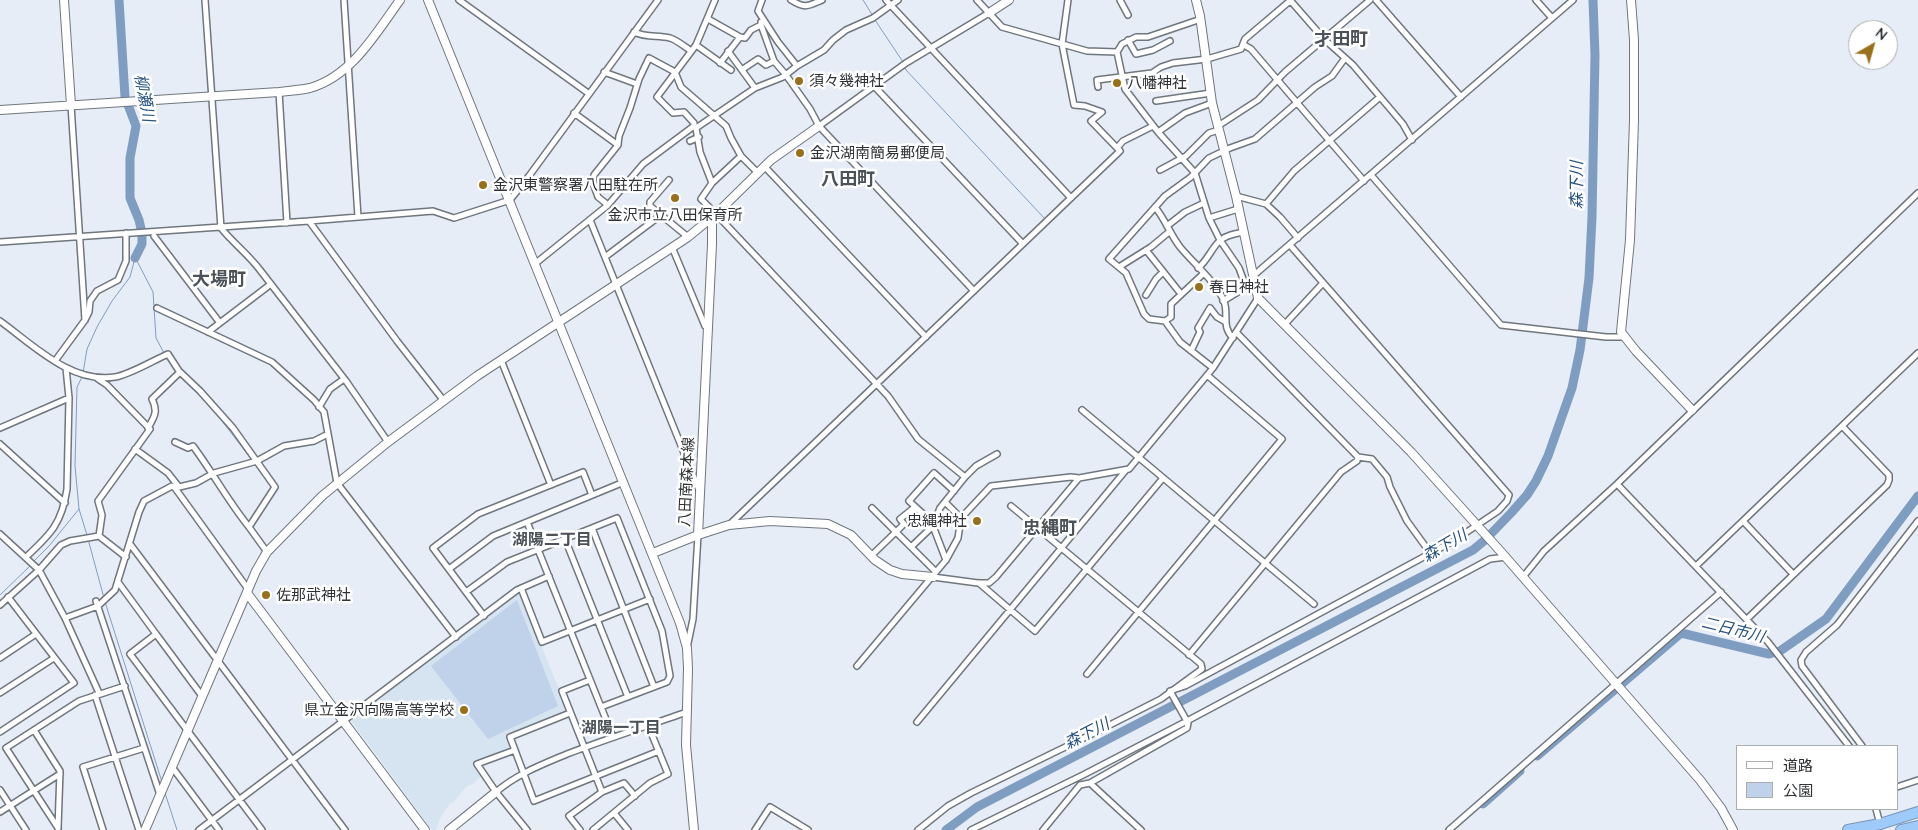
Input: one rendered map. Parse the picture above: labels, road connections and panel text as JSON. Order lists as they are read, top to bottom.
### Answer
{
  "streets": {
    "street": ["八田南森本線"]
  },
  "districts": [
    "才田町",
    "八田町",
    "大場町",
    "忠縄町",
    "湖陽二丁目",
    "湖陽一丁目"
  ],
  "water": ["柳瀬川", "森下川", "二日市川"],
  "places": [
    "須々幾神社",
    "八幡神社",
    "金沢湖南簡易郵便局",
    "金沢東警察署八田駐在所",
    "金沢市立八田保育所",
    "春日神社",
    "忠縄神社",
    "佐那武神社",
    "県立金沢向陽高等学校"
  ],
  "legend": ["道路", "公園"],
  "north": "top right"
}
